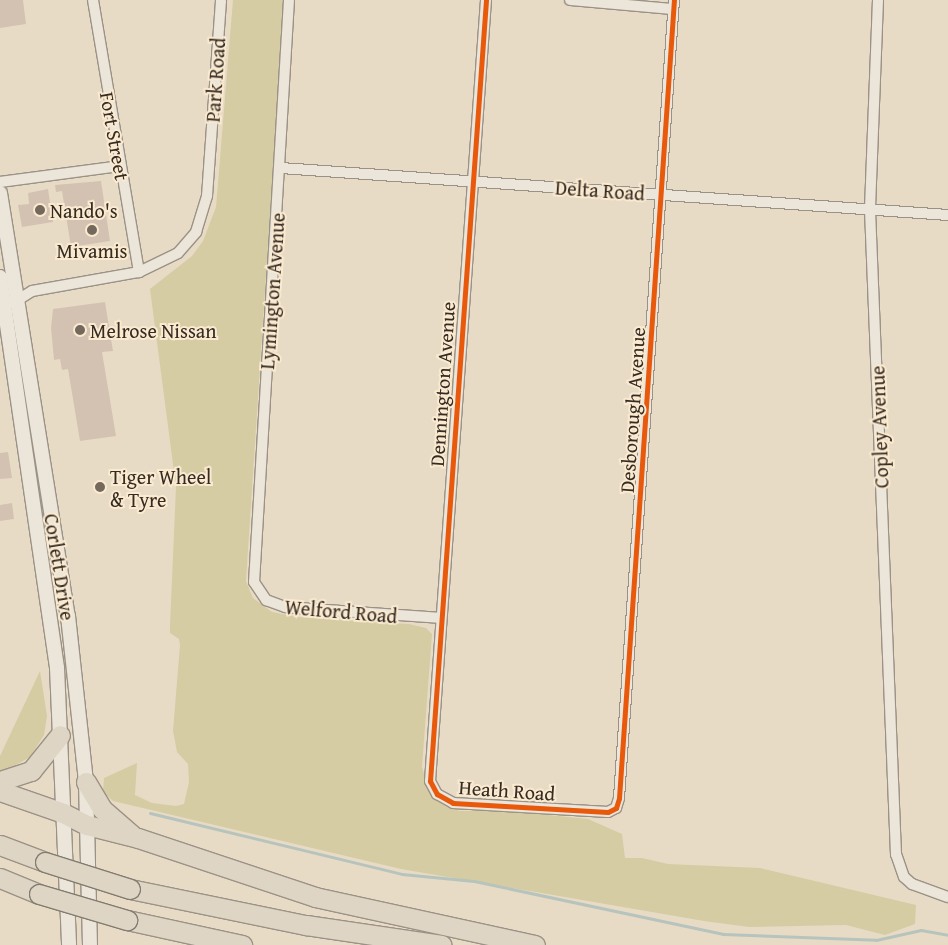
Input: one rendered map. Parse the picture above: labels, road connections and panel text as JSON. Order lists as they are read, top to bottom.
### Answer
{
  "streets": {
    "main road": ["Corlett Drive"],
    "street": [
      "Park Road",
      "Fort Street",
      "Delta Road",
      "Lymington Avenue",
      "Dennington Avenue",
      "Desborough Avenue",
      "Copley Avenue",
      "Welford Road",
      "Heath Road"
    ]
  },
  "crossings": [
    ["Park Road", "Fort Street"],
    ["Delta Road", "Lymington Avenue"],
    ["Delta Road", "Dennington Avenue"],
    ["Delta Road", "Desborough Avenue"],
    ["Delta Road", "Copley Avenue"],
    ["Lymington Avenue", "Welford Road"],
    ["Dennington Avenue", "Welford Road"],
    ["Dennington Avenue", "Heath Road"],
    ["Desborough Avenue", "Heath Road"]
  ],
  "places": [
    "Nando's",
    "Mivamis",
    "Melrose Nissan",
    "Tiger Wheel & Tyre"
  ]
}
